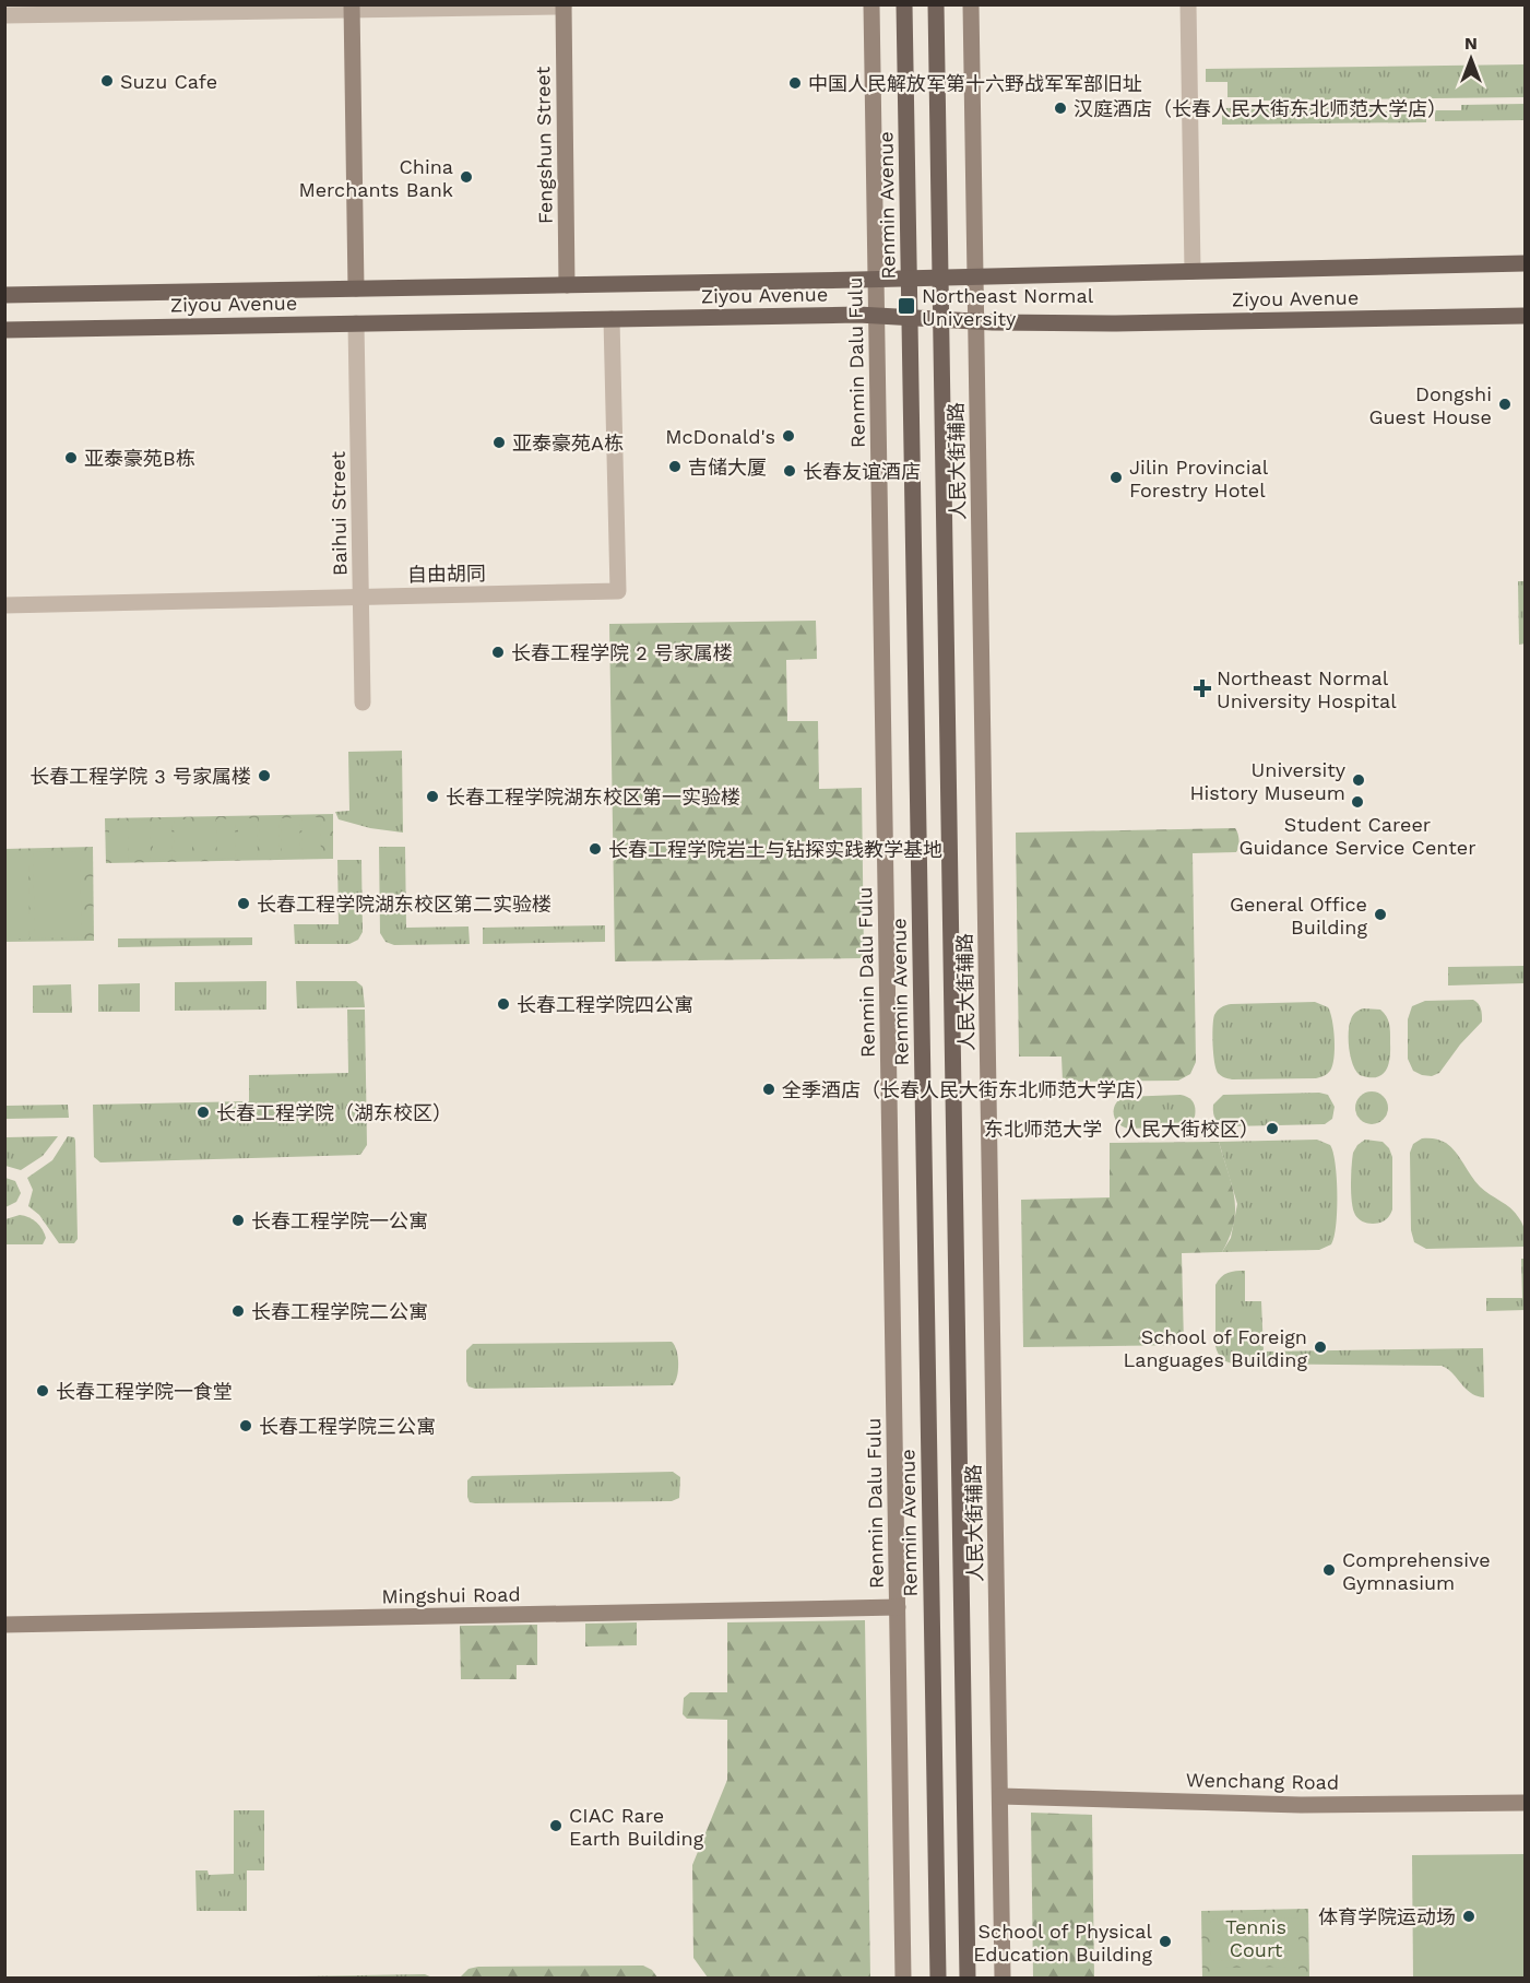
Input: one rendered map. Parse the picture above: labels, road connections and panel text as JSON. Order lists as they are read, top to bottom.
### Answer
{
  "streets": {
    "main road": [
      "Fengshun Street",
      "Renmin Avenue",
      "Ziyou Avenue",
      "Renmin Dalu Fulu",
      "人民大街辅路",
      "Mingshui Road",
      "Wenchang Road"
    ],
    "street": ["Baihui Street", "自由胡同"]
  },
  "crossings": [
    ["Fengshun Street", "Ziyou Avenue"],
    ["Renmin Avenue", "Ziyou Avenue"],
    ["Ziyou Avenue", "Renmin Dalu Fulu"],
    ["Ziyou Avenue", "人民大街辅路"],
    ["Ziyou Avenue", "Baihui Street"],
    ["Ziyou Avenue", "自由胡同"],
    ["Renmin Dalu Fulu", "Mingshui Road"],
    ["人民大街辅路", "Wenchang Road"],
    ["Baihui Street", "自由胡同"]
  ],
  "parks": ["Tennis Court"],
  "places": {
    "other": [
      "Suzu Cafe",
      "中国人民解放军第十六野战军军部旧址",
      "汉庭酒店（长春人民大街东北师范大学店）",
      "China Merchants Bank",
      "Dongshi Guest House",
      "McDonald's",
      "亚泰豪苑A栋",
      "亚泰豪苑B栋",
      "吉储大厦",
      "长春友谊酒店",
      "Jilin Provincial Forestry Hotel",
      "长春工程学院 2 号家属楼",
      "长春工程学院 3 号家属楼",
      "University History Museum",
      "长春工程学院湖东校区第一实验楼",
      "Student Career Guidance Service Center",
      "长春工程学院岩土与钻探实践教学基地",
      "长春工程学院湖东校区第二实验楼",
      "General Office Building",
      "长春工程学院四公寓",
      "全季酒店（长春人民大街东北师范大学店）",
      "长春工程学院（湖东校区）",
      "东北师范大学（人民大街校区）",
      "长春工程学院一公寓",
      "长春工程学院二公寓",
      "School of Foreign Languages Building",
      "长春工程学院一食堂",
      "长春工程学院三公寓",
      "Comprehensive Gymnasium",
      "CIAC Rare Earth Building",
      "体育学院运动场",
      "School of Physical Education Building"
    ],
    "transit": ["Northeast Normal University"],
    "health": ["Northeast Normal University Hospital"]
  },
  "north": "top"
}
